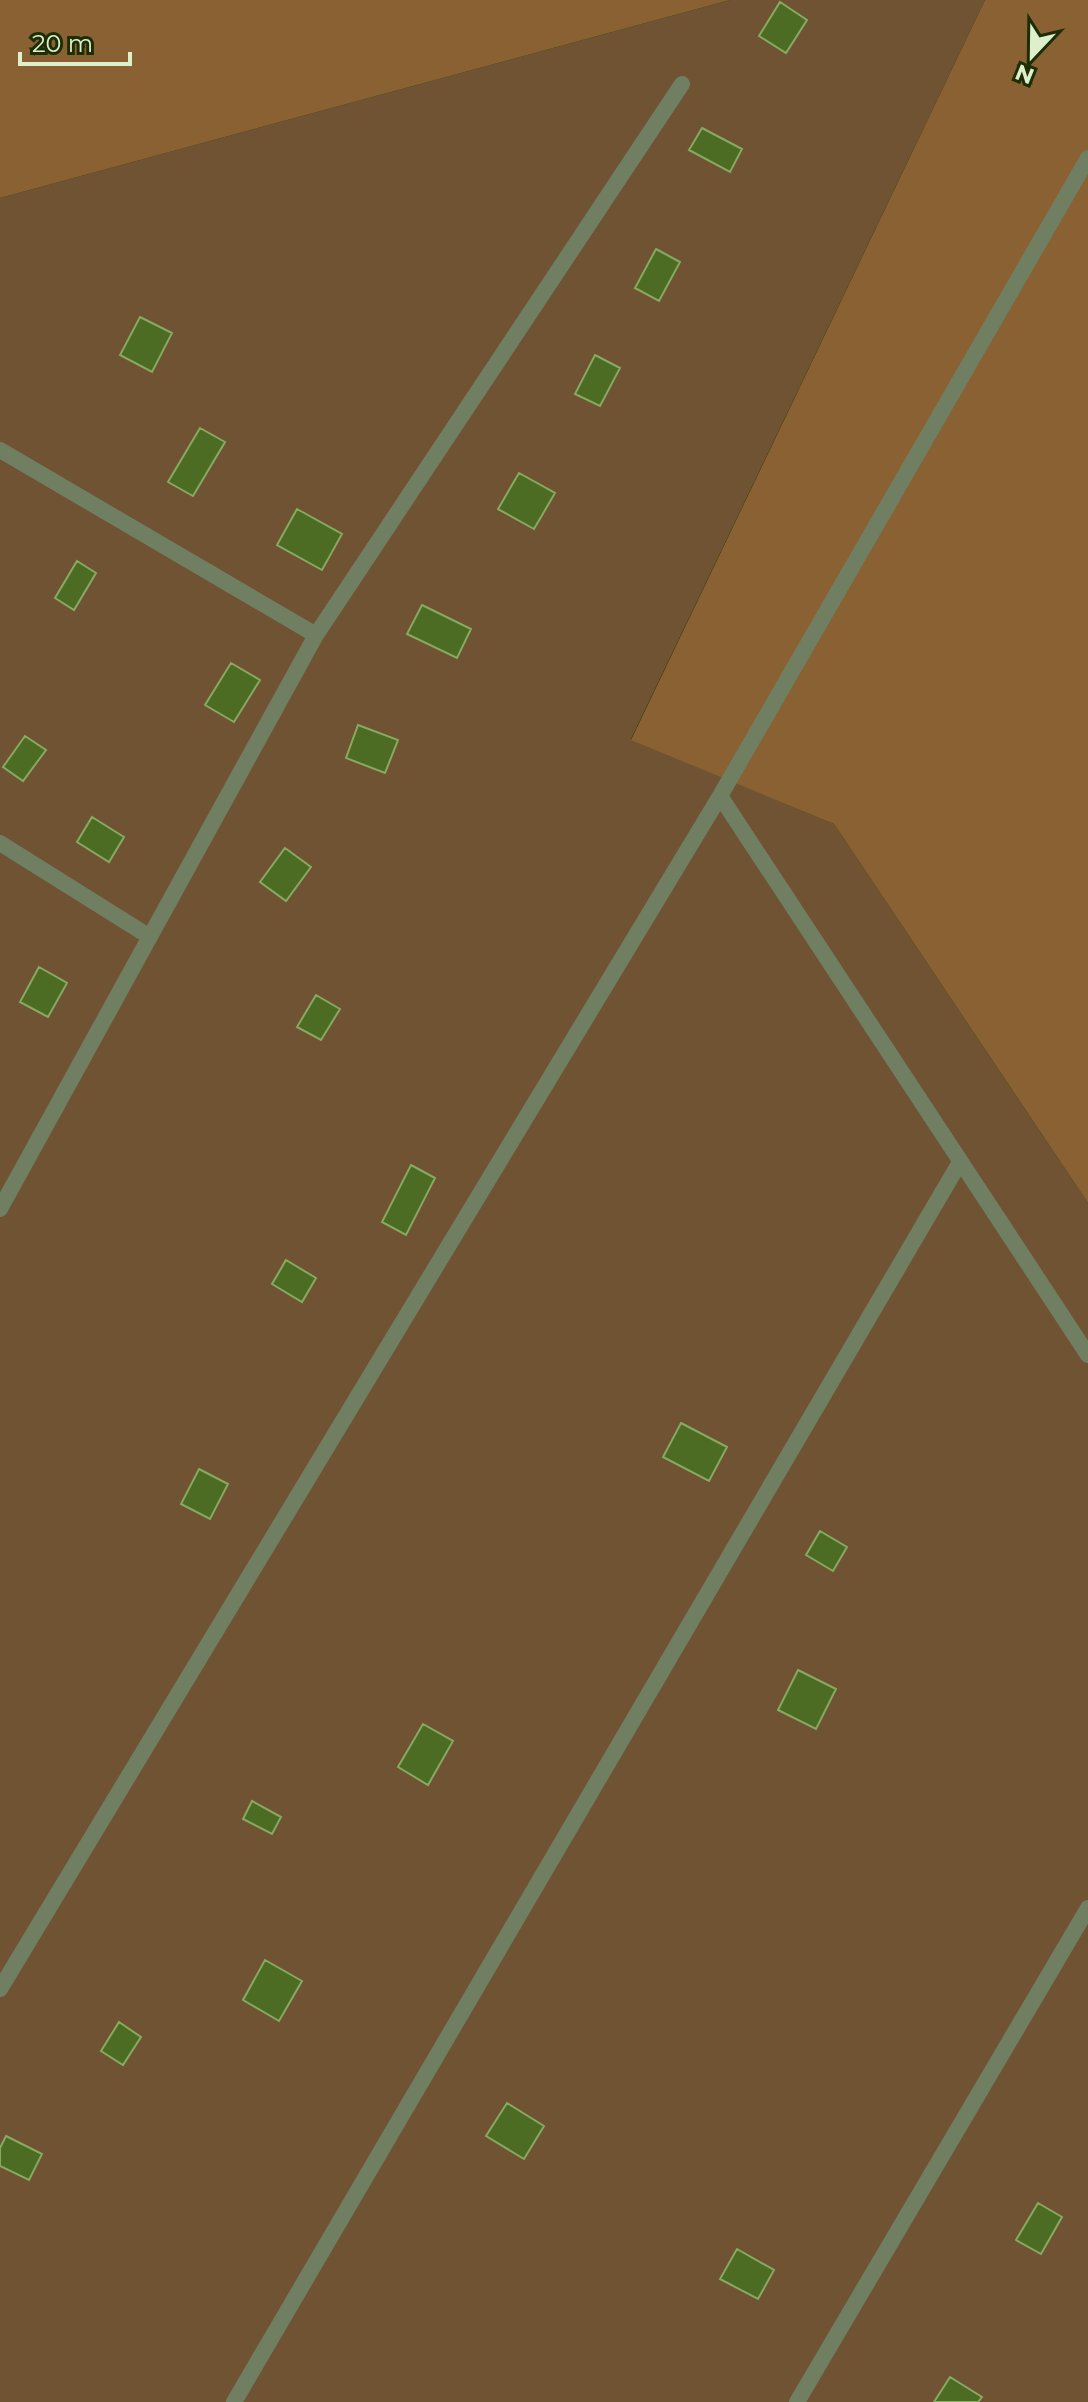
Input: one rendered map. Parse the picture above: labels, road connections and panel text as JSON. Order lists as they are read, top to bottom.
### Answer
{
  "scale_bar": "20 m",
  "north": "bottom"
}
